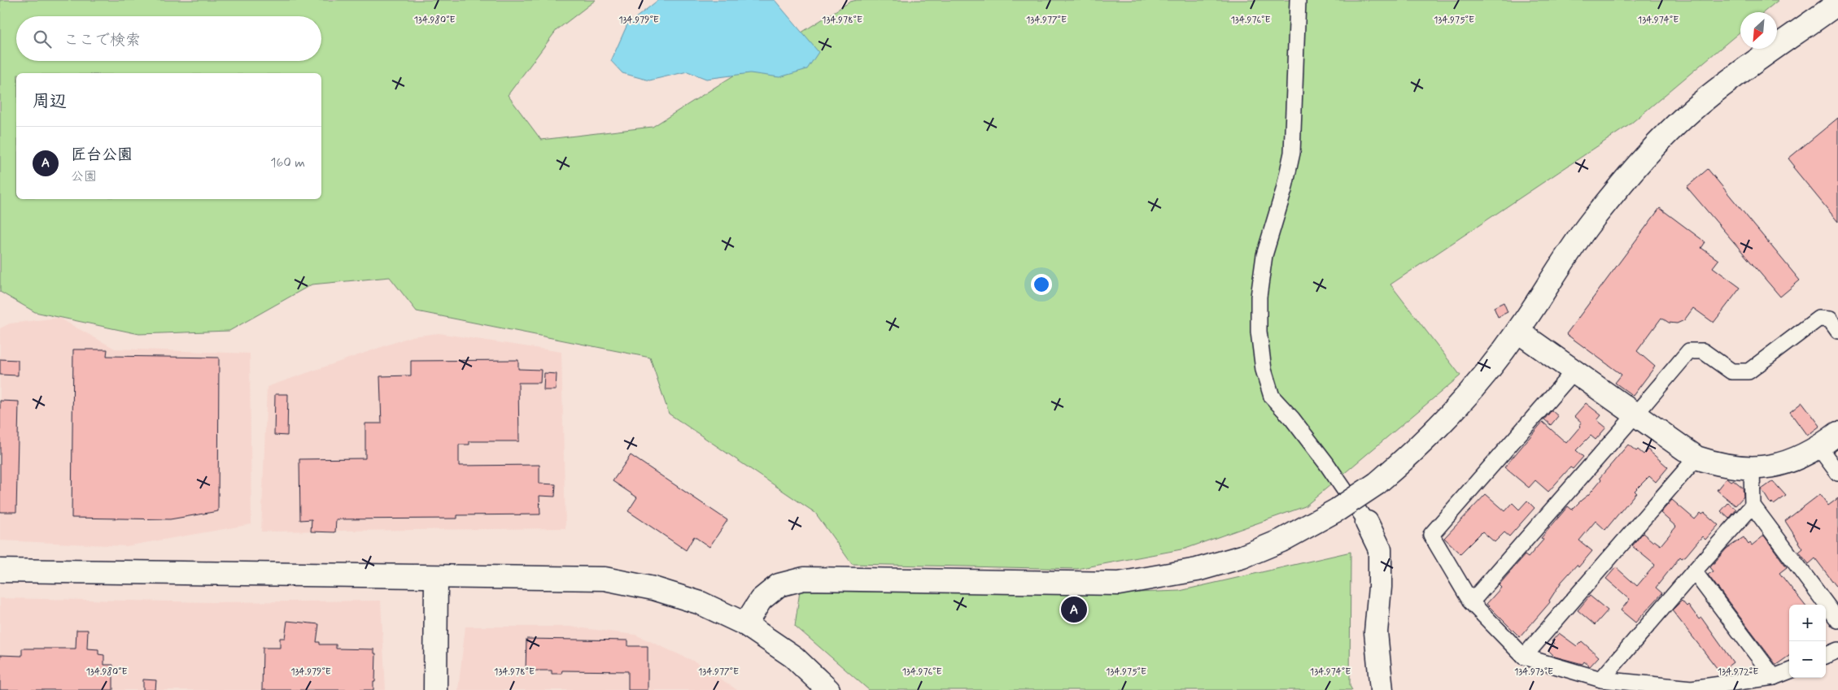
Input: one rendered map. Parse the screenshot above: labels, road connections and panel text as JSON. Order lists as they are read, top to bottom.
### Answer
{
  "north": "bottom left",
  "page": {
    "search": "ここで検索",
    "heading": "周辺",
    "list": [
      {
        "mark": "A",
        "name": "匠台公園",
        "note": "公園",
        "value": "160 m"
      }
    ],
    "pins": "A",
    "map_buttons": ["+", "−"]
  },
  "coordinates": [
    "134.980°E",
    "134.979°E",
    "134.978°E",
    "134.977°E",
    "134.976°E",
    "134.975°E",
    "134.974°E",
    "134.973°E",
    "134.972°E"
  ]
}
